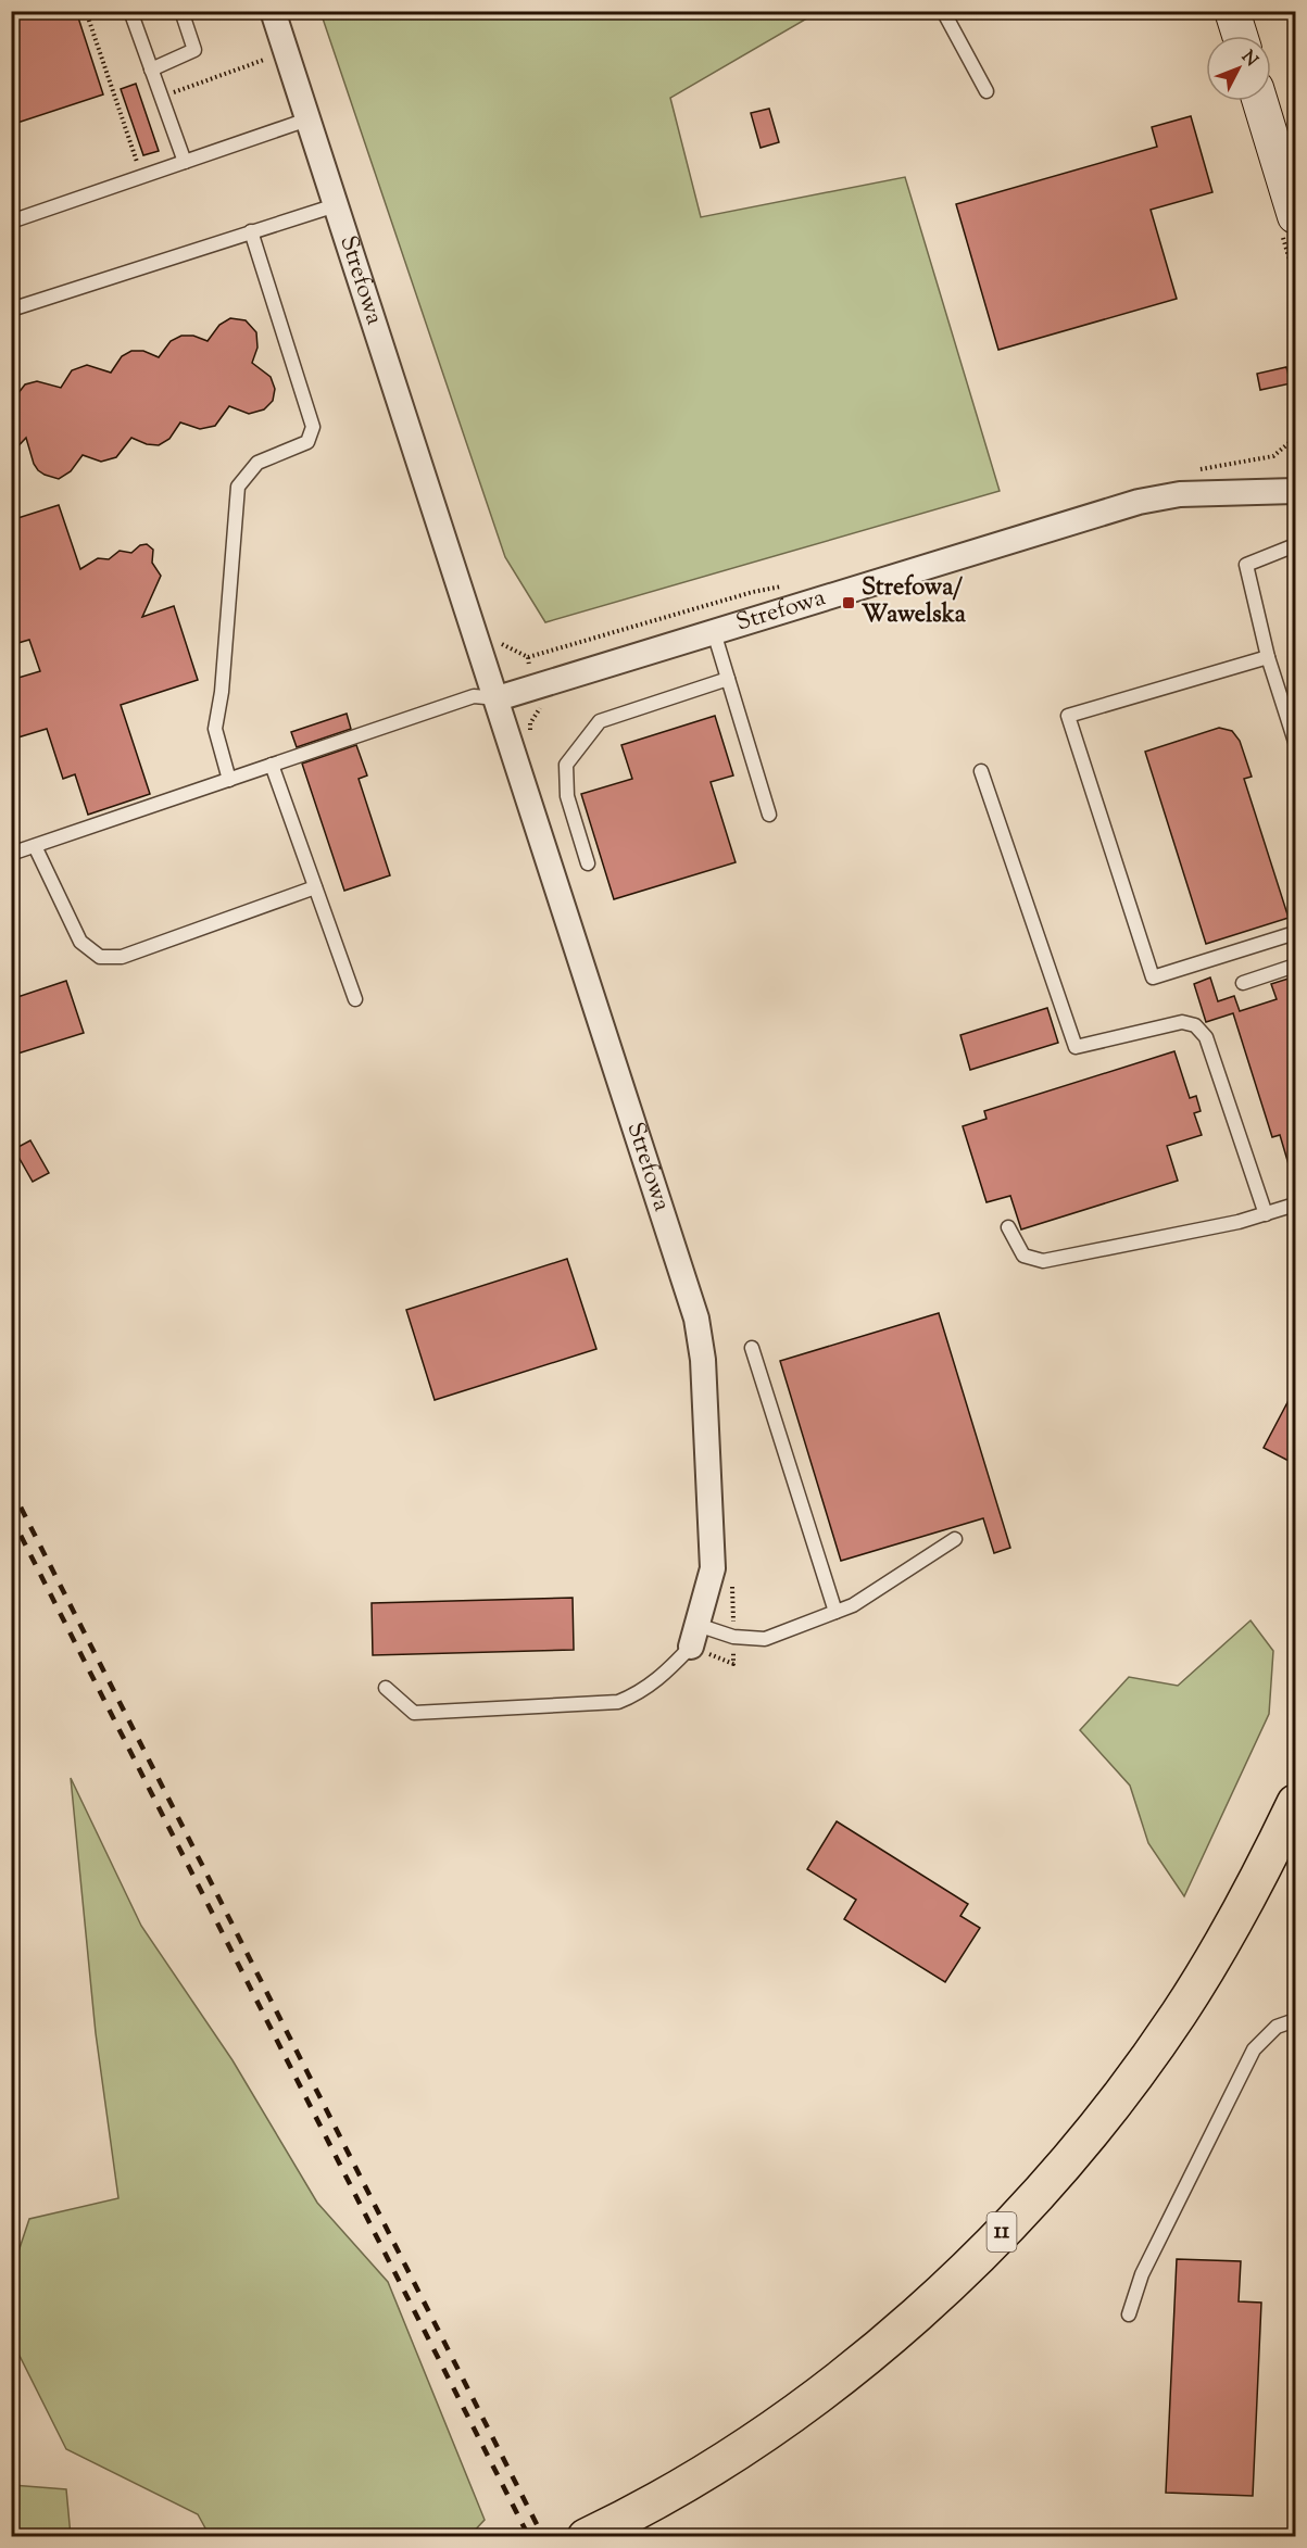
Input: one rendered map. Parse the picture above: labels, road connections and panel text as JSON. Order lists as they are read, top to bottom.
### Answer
{
  "streets": {
    "highway": ["11"],
    "street": ["Strefowa"]
  },
  "places": {
    "transit": ["Strefowa/ Wawelska"]
  },
  "north": "top right"
}
